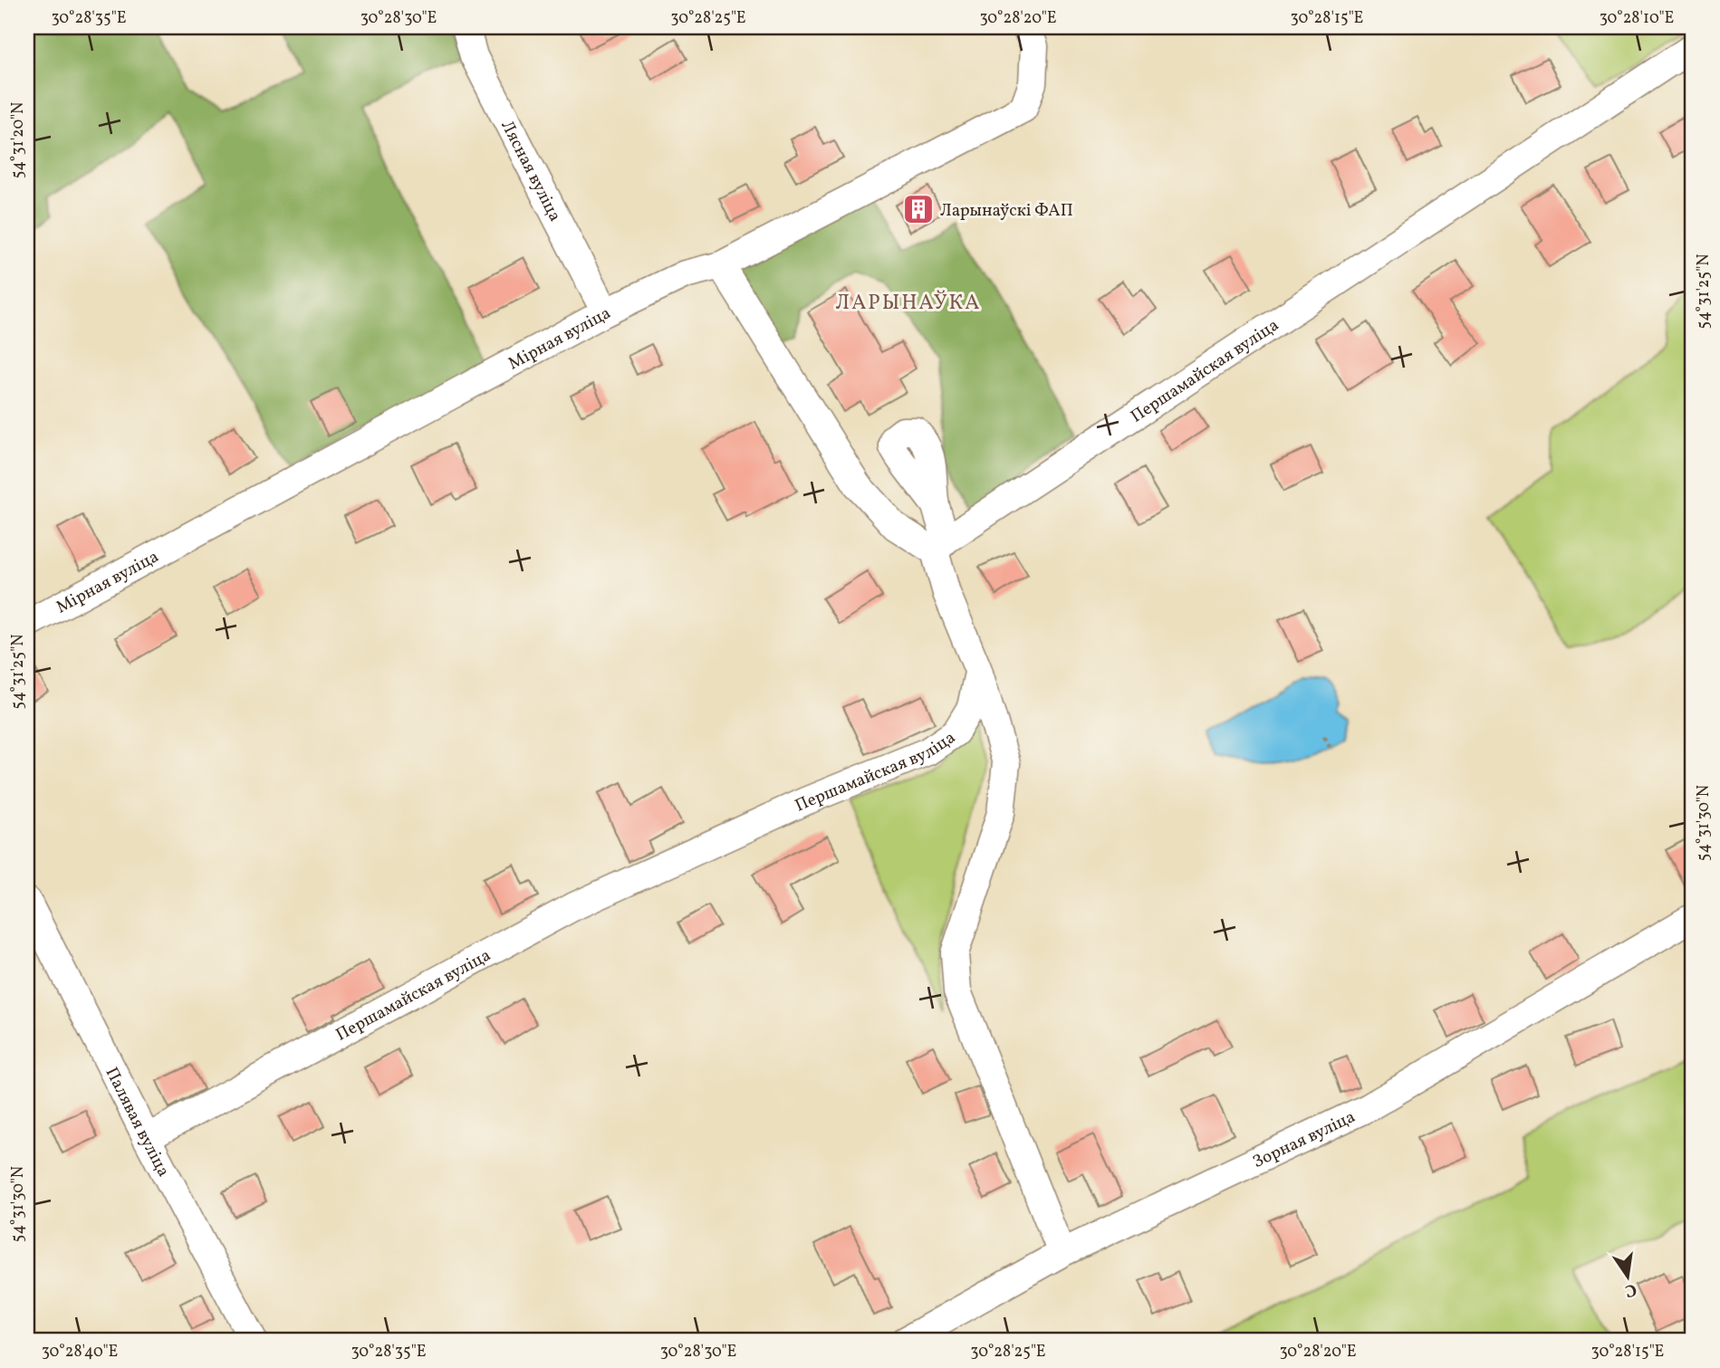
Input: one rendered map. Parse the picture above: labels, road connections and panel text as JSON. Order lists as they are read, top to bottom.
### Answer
{
  "streets": {
    "street": [
      "Лясная вуліца",
      "Мірная вуліца",
      "Першамайская вуліца",
      "Палявая вуліца",
      "Зорная вуліца"
    ]
  },
  "crossings": [
    ["Лясная вуліца", "Мірная вуліца"],
    ["Першамайская вуліца", "Палявая вуліца"]
  ],
  "districts": ["ЛАРЫНАЎКА"],
  "places": {
    "building": ["Ларынаўскі ФАП"]
  },
  "north": "bottom",
  "coordinates": [
    "30°28'35\"E",
    "30°28'30\"E",
    "30°28'25\"E",
    "30°28'20\"E",
    "30°28'15\"E",
    "30°28'10\"E",
    "54°31'20\"N",
    "54°31'25\"N",
    "54°31'30\"N",
    "30°28'40\"E"
  ]
}
